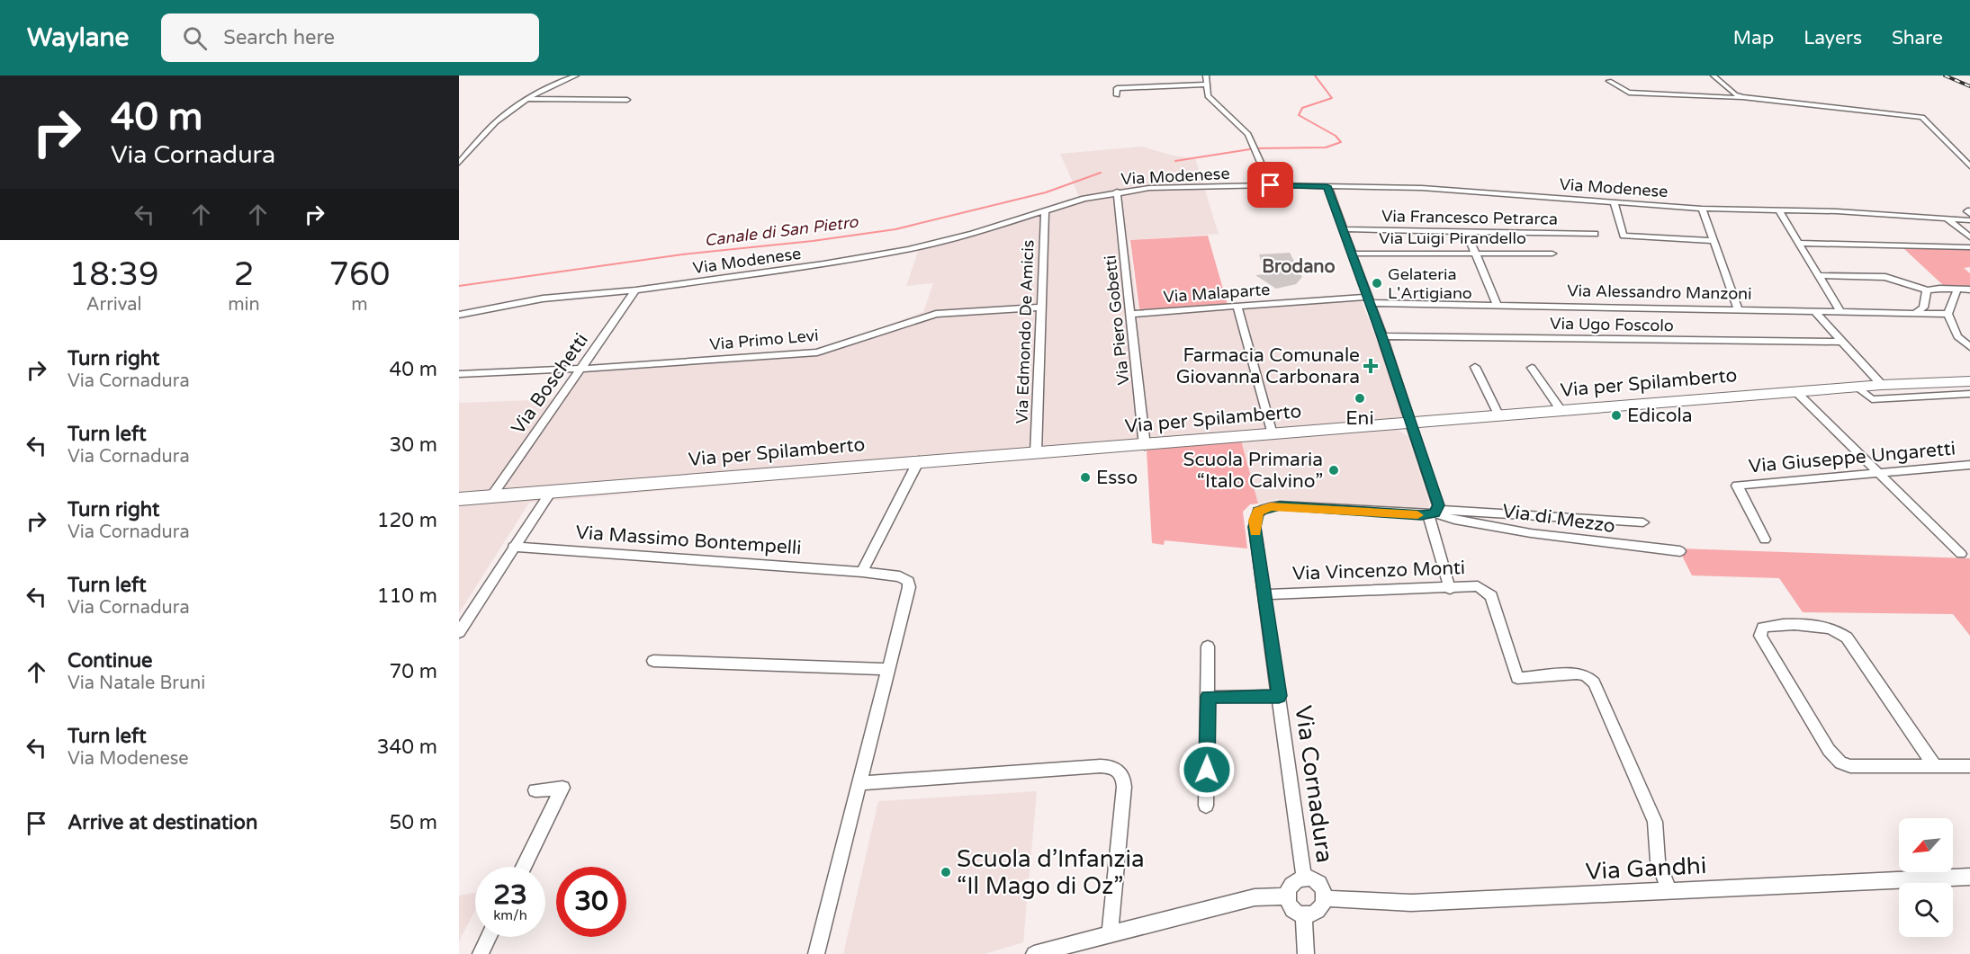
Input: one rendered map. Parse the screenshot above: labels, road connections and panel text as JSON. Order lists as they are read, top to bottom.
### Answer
{
  "streets": {
    "main road": ["Via per Spilamberto"],
    "street": [
      "Via Modenese",
      "Via Francesco Petrarca",
      "Via Luigi Pirandello",
      "Via Alessandro Manzoni",
      "Via Malaparte",
      "Via Piero Gobetti",
      "Via Ugo Foscolo",
      "Via Edmondo De Amicis",
      "Via Primo Levi",
      "Via Boschetti",
      "Via Giuseppe Ungaretti",
      "Via di Mezzo",
      "Via Massimo Bontempelli",
      "Via Vincenzo Monti",
      "Via Cornadura",
      "Via Gandhi"
    ]
  },
  "crossings": [
    ["Via Modenese", "Via Piero Gobetti"],
    ["Via Modenese", "Via Edmondo De Amicis"],
    ["Via Modenese", "Via Boschetti"],
    ["Via Alessandro Manzoni", "Via Malaparte"],
    ["Via Malaparte", "Via Piero Gobetti"],
    ["Via Piero Gobetti", "Via per Spilamberto"],
    ["Via Edmondo De Amicis", "Via Primo Levi"],
    ["Via Edmondo De Amicis", "Via per Spilamberto"],
    ["Via Primo Levi", "Via Boschetti"],
    ["Via per Spilamberto", "Via Boschetti"],
    ["Via di Mezzo", "Via Cornadura"],
    ["Via Vincenzo Monti", "Via Cornadura"],
    ["Via Vincenzo Monti", "Via Gandhi"],
    ["Via Cornadura", "Via Gandhi"]
  ],
  "districts": ["Brodano"],
  "water": ["Canale di San Pietro"],
  "places": {
    "other": [
      "Gelateria L'Artigiano",
      "Eni",
      "Edicola",
      "Scuola Primaria “Italo Calvino”",
      "Esso",
      "Scuola d’Infanzia “Il Mago di Oz”"
    ],
    "health": ["Farmacia Comunale Giovanna Carbonara"]
  },
  "north": "bottom left",
  "page": {
    "header": "Waylane",
    "search": "Search here",
    "nav": ["Map", "Layers", "Share"],
    "turn": ["40 m", "Via Cornadura"],
    "eta": [
      "18:39",
      "Arrival",
      "2",
      "min",
      "760",
      "m"
    ],
    "list": [
      {
        "name": "Turn right",
        "note": "Via Cornadura",
        "value": "40 m"
      },
      {
        "name": "Turn left",
        "note": "Via Cornadura",
        "value": "30 m"
      },
      {
        "name": "Turn right",
        "note": "Via Cornadura",
        "value": "120 m"
      },
      {
        "name": "Turn left",
        "note": "Via Cornadura",
        "value": "110 m"
      },
      {
        "name": "Continue",
        "note": "Via Natale Bruni",
        "value": "70 m"
      },
      {
        "name": "Turn left",
        "note": "Via Modenese",
        "value": "340 m"
      },
      {
        "name": "Arrive at destination",
        "value": "50 m"
      }
    ],
    "speed": "23 km/h",
    "limit": "30"
  }
}
